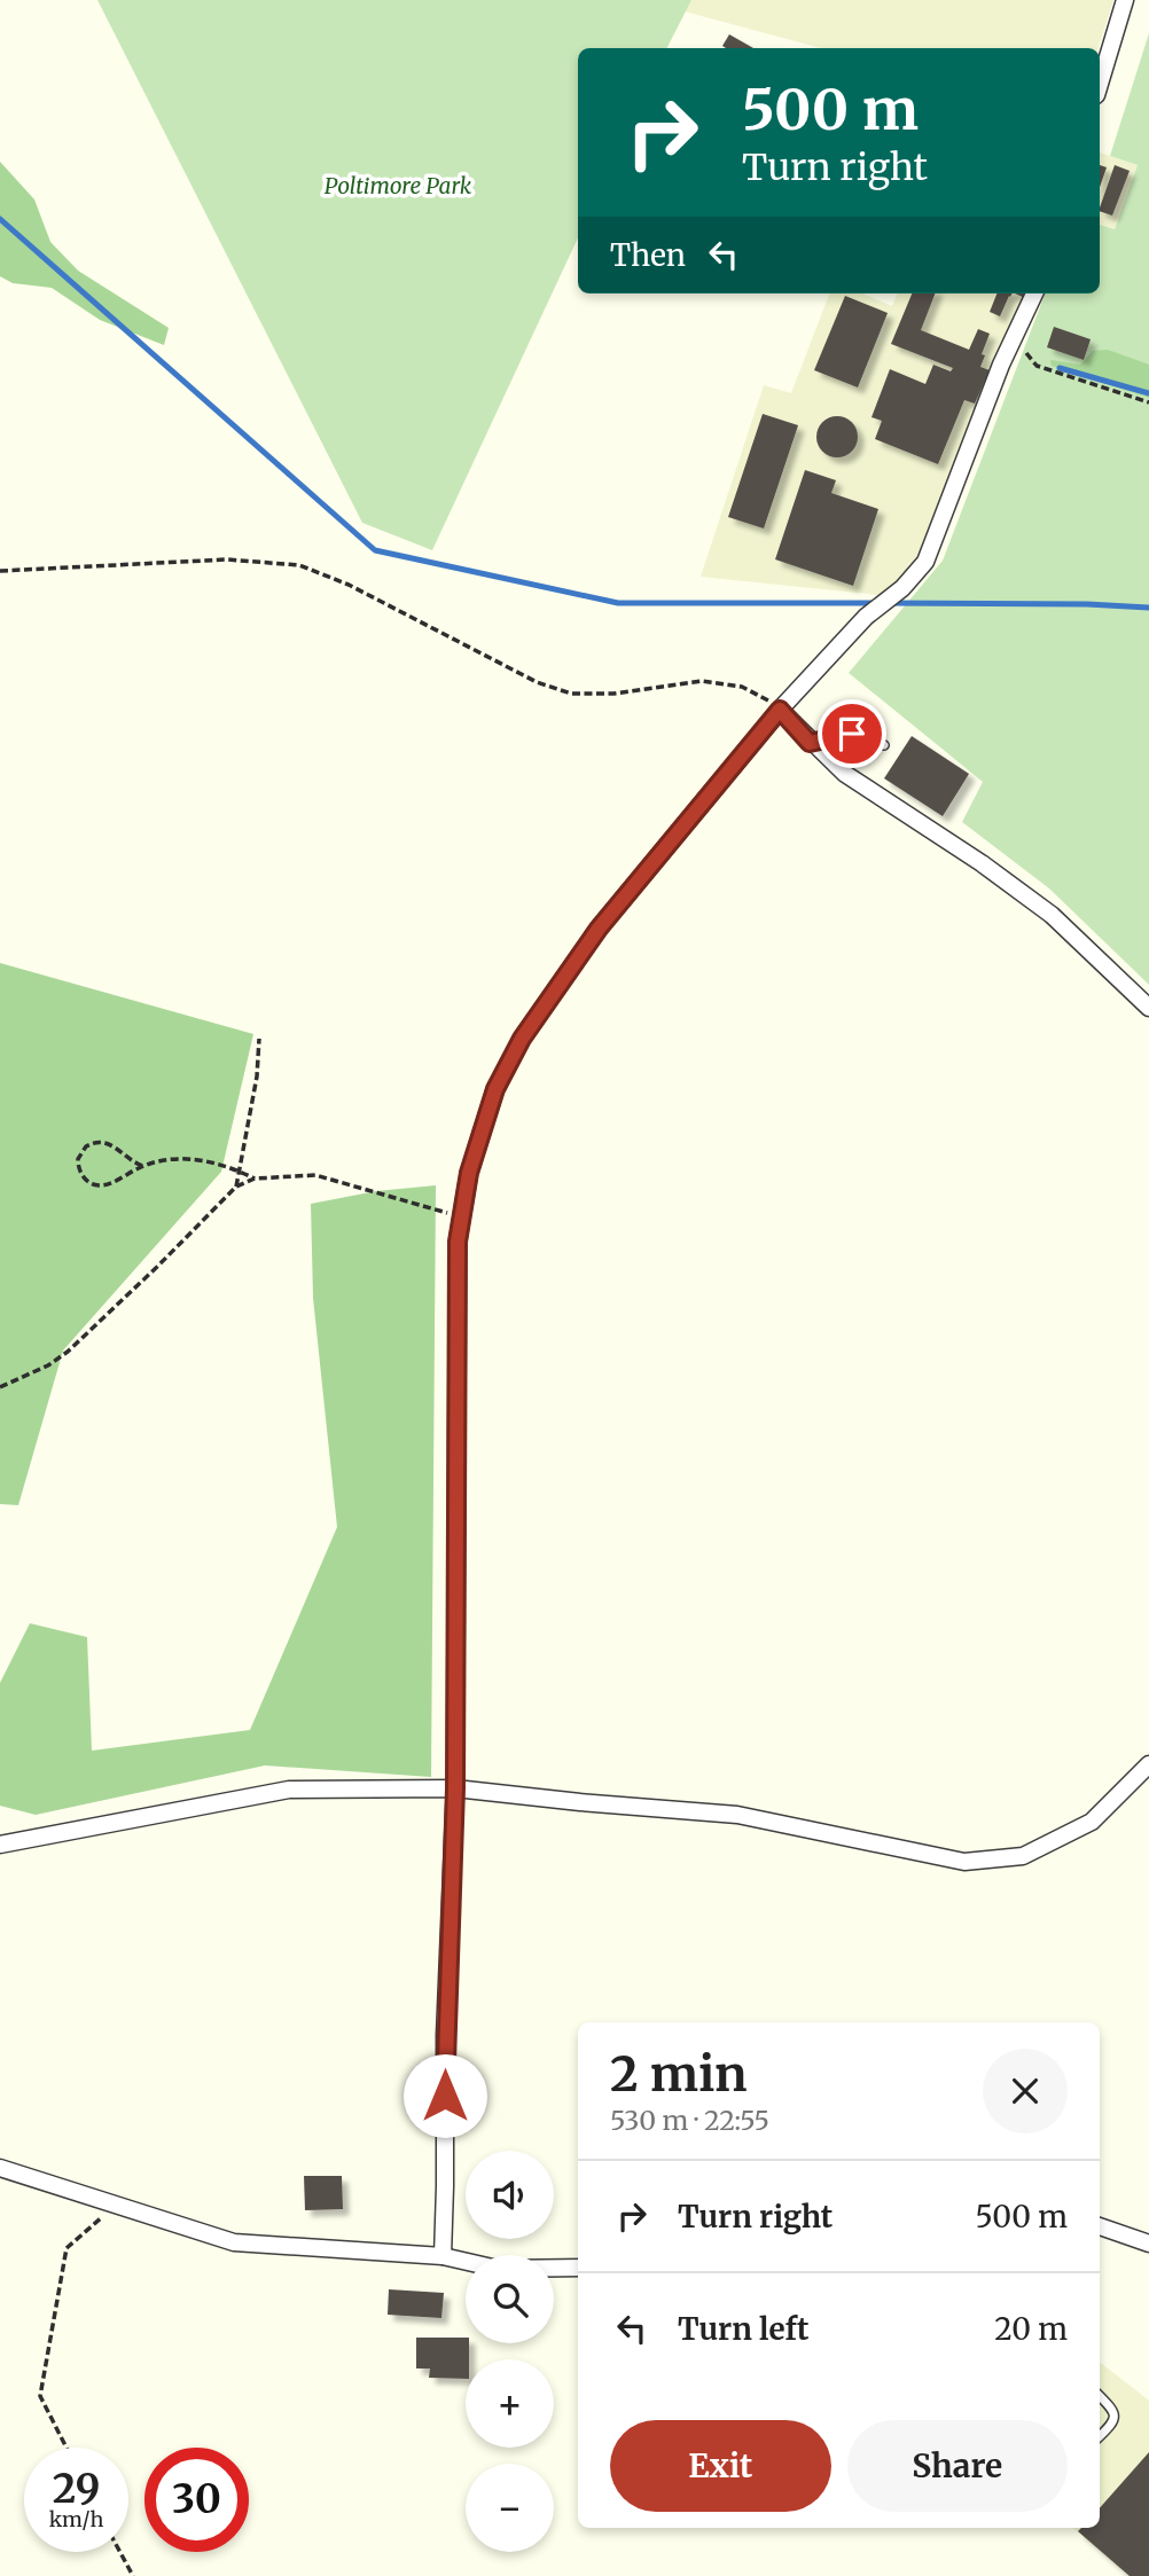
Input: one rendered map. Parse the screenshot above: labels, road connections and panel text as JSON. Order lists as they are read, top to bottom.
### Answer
{
  "parks": ["Poltimore Park"],
  "page": {
    "turn": ["500 m", "Turn right"],
    "then": "Then",
    "heading": ["2 min", "530 m · 22:55"],
    "map_buttons": ["+", "−"],
    "list": [
      {
        "name": "Turn right",
        "value": "500 m"
      },
      {
        "name": "Turn left",
        "value": "20 m"
      }
    ],
    "buttons": ["Exit", "Share"],
    "speed": "29 km/h",
    "limit": "30"
  }
}
